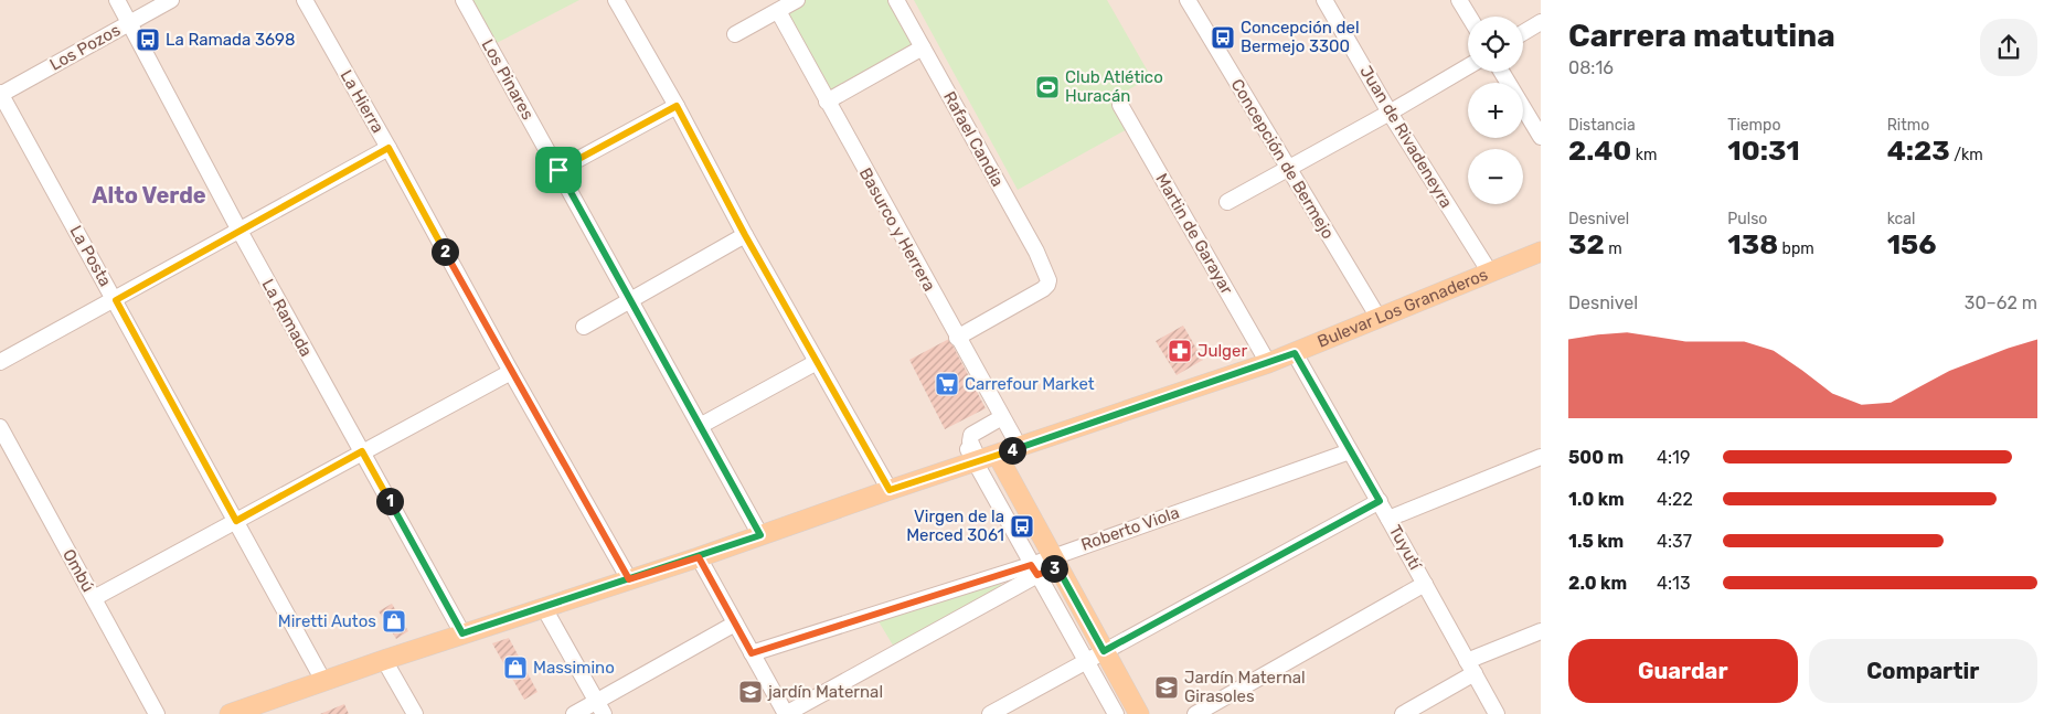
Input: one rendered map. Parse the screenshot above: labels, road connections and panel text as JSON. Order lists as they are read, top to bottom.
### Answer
{
  "streets": {
    "main road": ["Bulevar Los Granaderos"],
    "street": [
      "Los Pozos",
      "Los Pinares",
      "La Hierra",
      "Juan de Rivadeneyra",
      "Rafael Candia",
      "Concepción de Bermejo",
      "Basurco y Herrera",
      "Martin de Garayar",
      "La Posta",
      "La Ramada",
      "Roberto Viola",
      "Tuyutí",
      "Ombú"
    ]
  },
  "crossings": [
    ["Los Pozos", "La Posta"],
    ["Los Pozos", "La Ramada"],
    ["Los Pinares", "Bulevar Los Granaderos"],
    ["La Hierra", "Bulevar Los Granaderos"],
    ["Juan de Rivadeneyra", "Bulevar Los Granaderos"],
    ["Rafael Candia", "Basurco y Herrera"],
    ["Concepción de Bermejo", "Bulevar Los Granaderos"],
    ["Basurco y Herrera", "Bulevar Los Granaderos"],
    ["Martin de Garayar", "Bulevar Los Granaderos"],
    ["La Posta", "Bulevar Los Granaderos"],
    ["Bulevar Los Granaderos", "La Ramada"],
    ["Bulevar Los Granaderos", "Tuyutí"],
    ["Roberto Viola", "Tuyutí"]
  ],
  "districts": ["Alto Verde"],
  "places": {
    "bus stop": ["Concepción del Bermejo 3300", "La Ramada 3698", "Virgen de la Merced 3061"],
    "sports": ["Club Atlético Huracán"],
    "pharmacy": ["Julger"],
    "supermarket": ["Carrefour Market"],
    "shop": ["Miretti Autos", "Massimino"],
    "school or university": ["Jardín Maternal Girasoles", "jardín Maternal"]
  },
  "page": {
    "heading": ["Carrera matutina", "08:16"],
    "map_buttons": ["+", "−"],
    "stats": [
      ["Distancia", "2.40 km"],
      ["Tiempo", "10:31"],
      ["Ritmo", "4:23 /km"],
      ["Desnivel", "32 m"],
      ["Pulso", "138 bpm"],
      ["kcal", "156"]
    ],
    "pins": [
      "2",
      "4",
      "1",
      "3"
    ],
    "chart": ["Desnivel", "30–62 m"],
    "list": [
      {
        "name": "500 m",
        "note": "4:19"
      },
      {
        "name": "1.0 km",
        "note": "4:22"
      },
      {
        "name": "1.5 km",
        "note": "4:37"
      },
      {
        "name": "2.0 km",
        "note": "4:13"
      }
    ],
    "buttons": ["Guardar", "Compartir"]
  }
}
